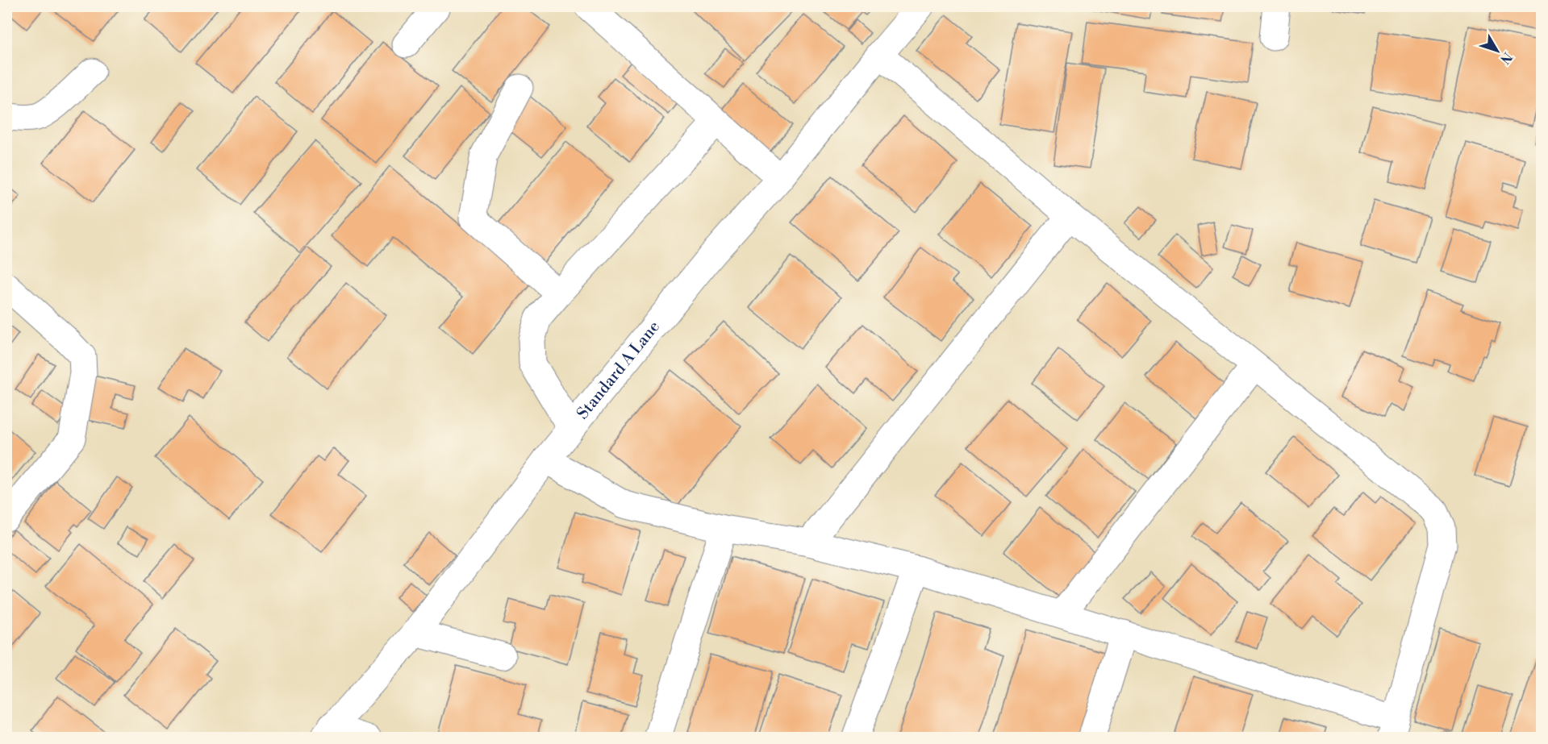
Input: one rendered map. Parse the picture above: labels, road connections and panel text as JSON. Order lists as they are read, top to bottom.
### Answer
{
  "streets": {
    "street": ["Standard A Lane"]
  },
  "north": "bottom right"
}
